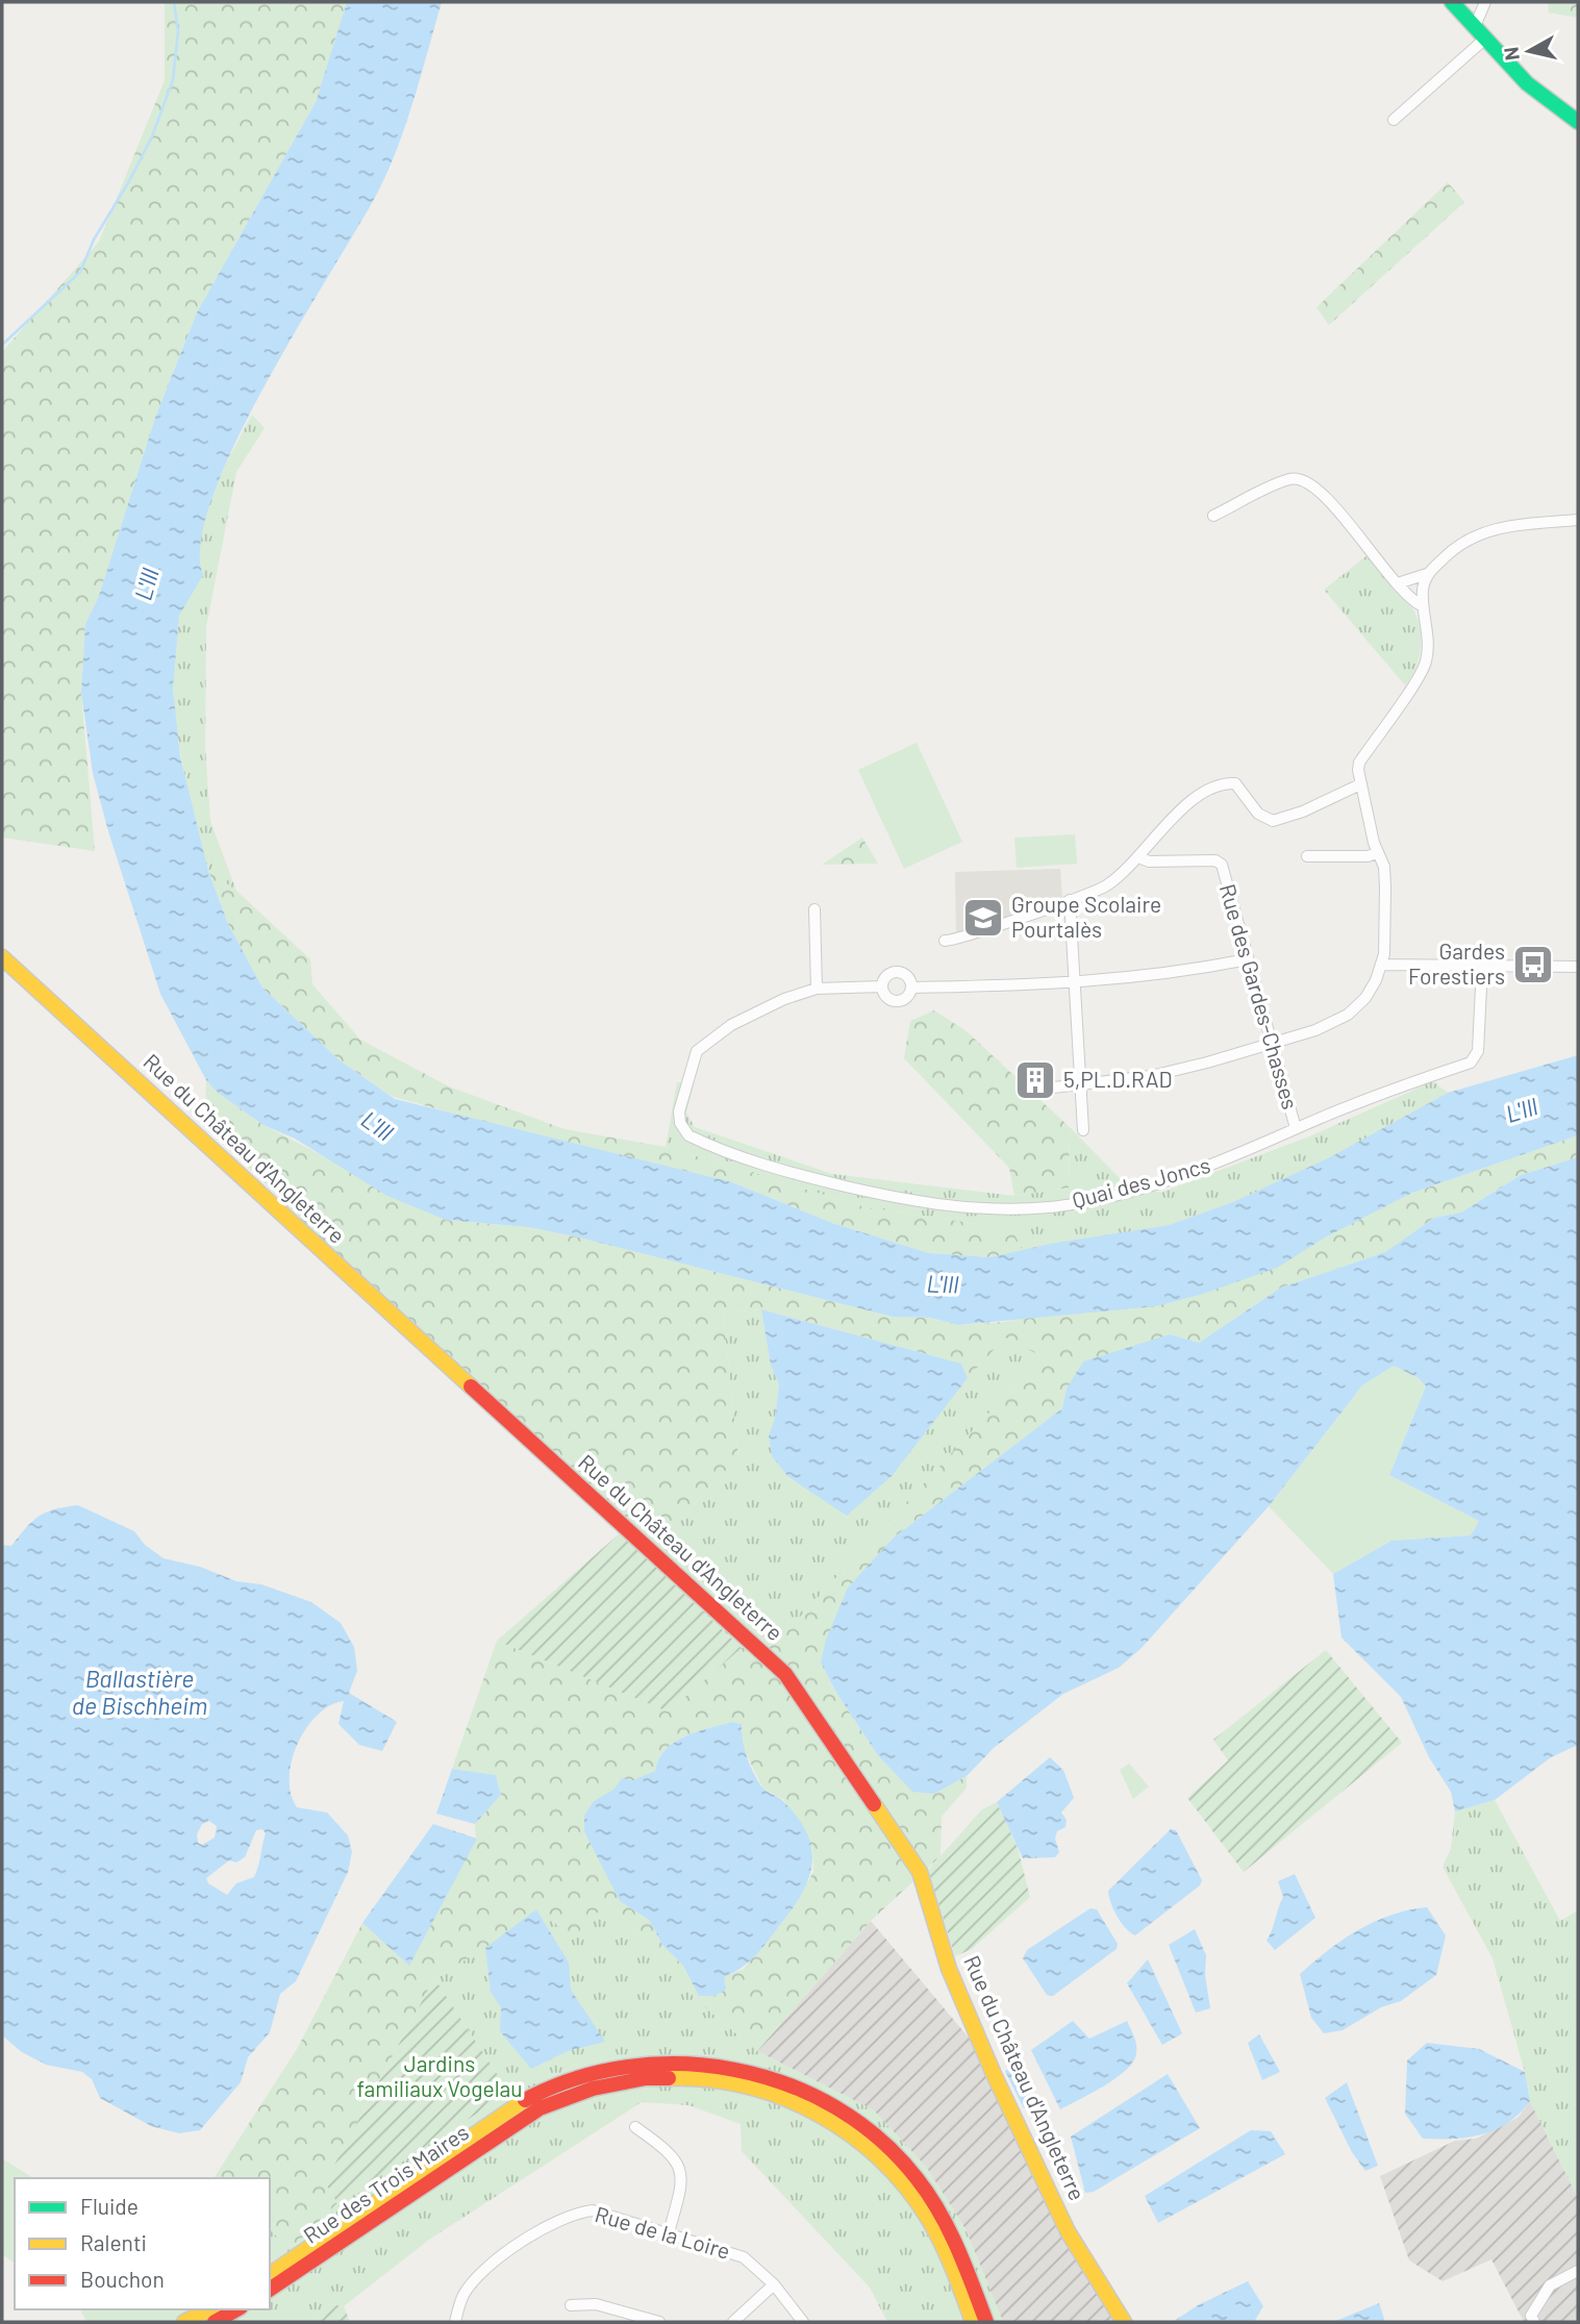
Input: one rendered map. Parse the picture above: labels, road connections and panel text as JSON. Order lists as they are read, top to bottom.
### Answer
{
  "streets": {
    "main road": ["Rue du Château d'Angleterre", "Rue des Trois Maires"],
    "street": ["Rue des Gardes-Chasses", "Quai des Joncs", "Rue de la Loire"]
  },
  "crossings": [
    ["Rue des Gardes-Chasses", "Quai des Joncs"]
  ],
  "water": ["L'Ill", "Ballastière de Bischheim"],
  "parks": ["Jardins familiaux Vogelau"],
  "places": {
    "school or university": ["Groupe Scolaire Pourtalès"],
    "bus stop": ["Gardes Forestiers"],
    "building": ["5,PL.D.RAD"]
  },
  "legend": ["Fluide", "Ralenti", "Bouchon"],
  "north": "left"
}
